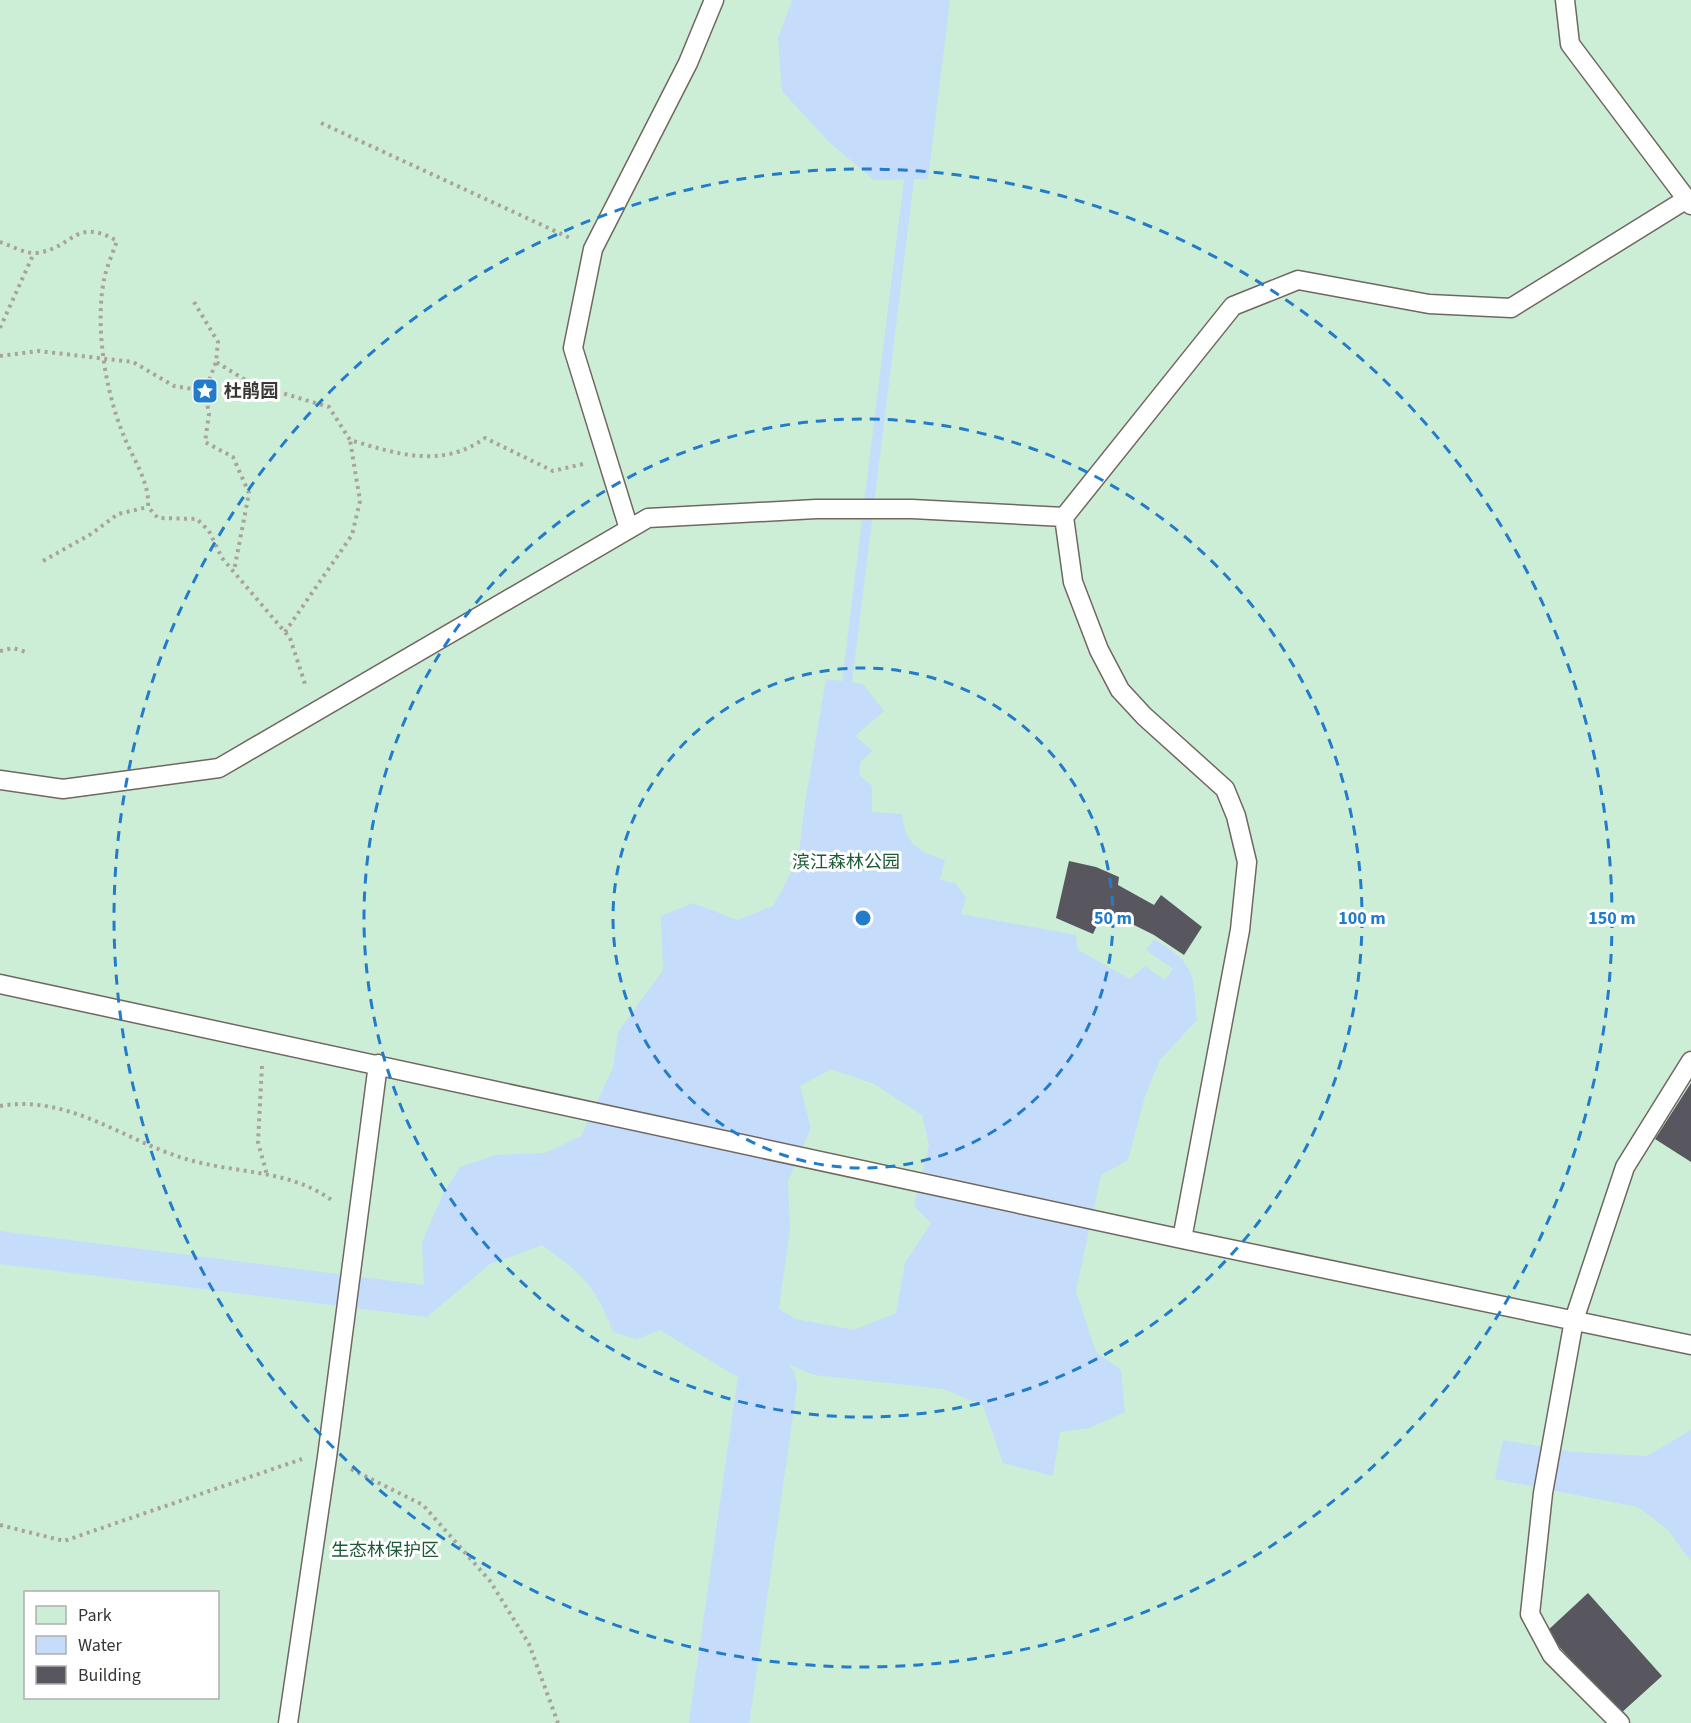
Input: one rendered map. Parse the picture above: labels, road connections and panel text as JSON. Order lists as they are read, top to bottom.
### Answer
{
  "parks": ["滨江森林公园", "生态林保护区"],
  "places": {
    "place": ["杜鹃园"]
  },
  "legend": ["Park", "Water", "Building"],
  "rings": ["50 m", "100 m", "150 m"]
}
